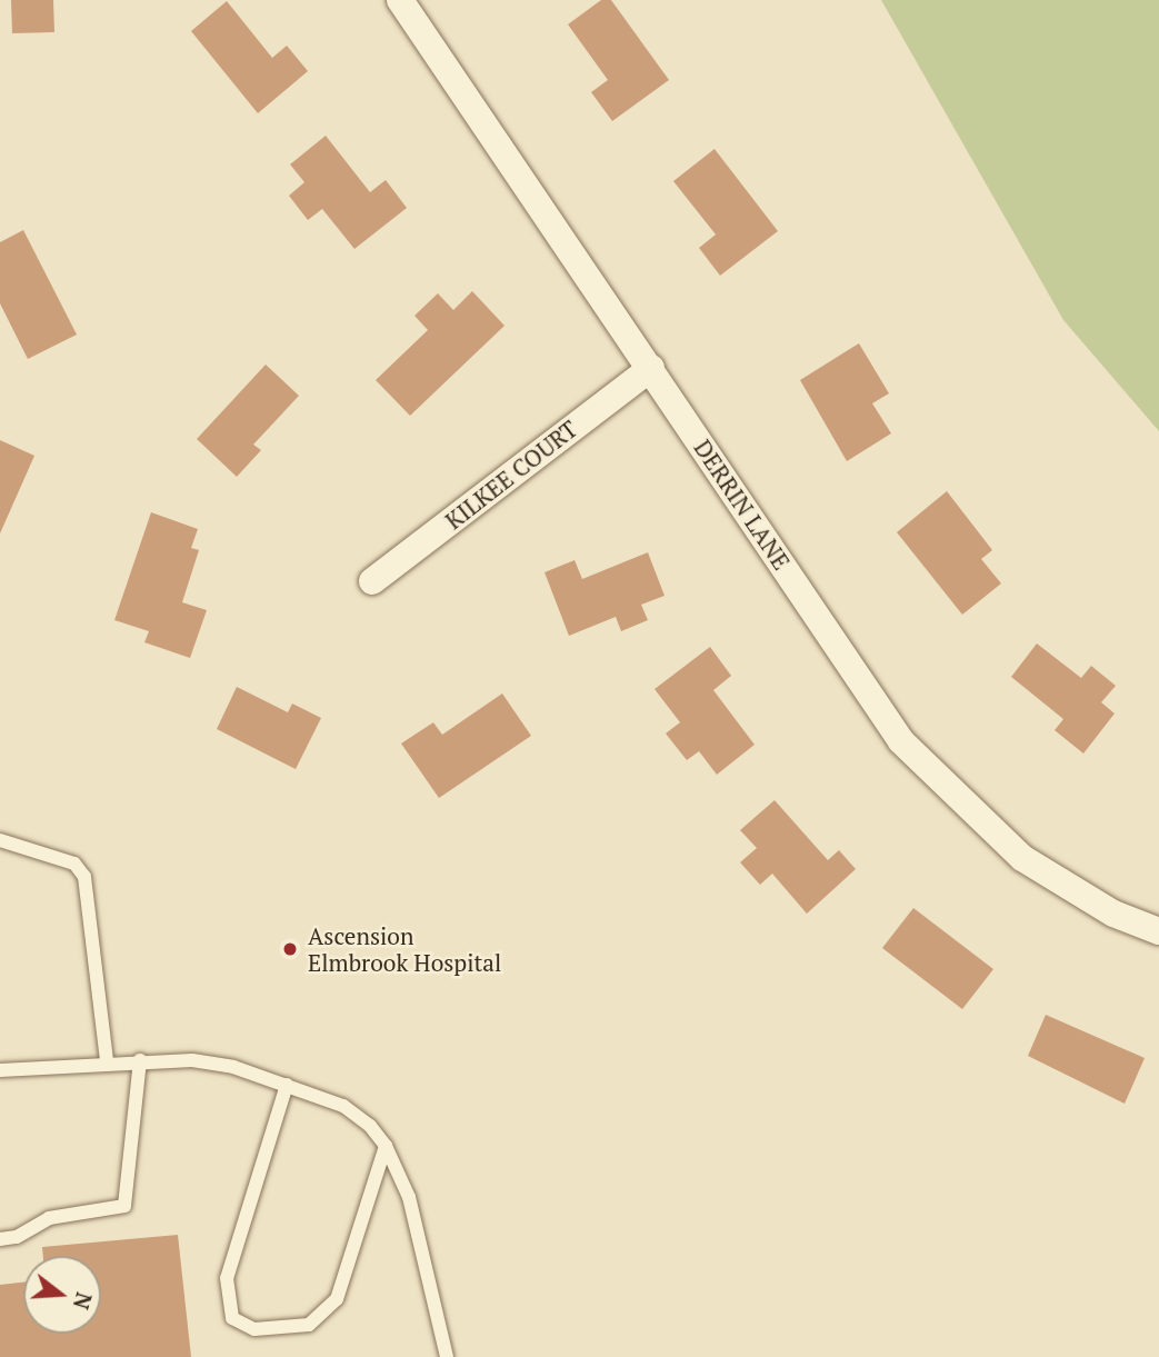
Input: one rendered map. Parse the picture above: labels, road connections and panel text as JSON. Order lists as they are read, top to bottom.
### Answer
{
  "streets": {
    "street": ["KILKEE COURT", "DERRIN LANE"]
  },
  "crossings": [
    ["KILKEE COURT", "DERRIN LANE"]
  ],
  "places": ["Ascension Elmbrook Hospital"],
  "north": "right"
}
